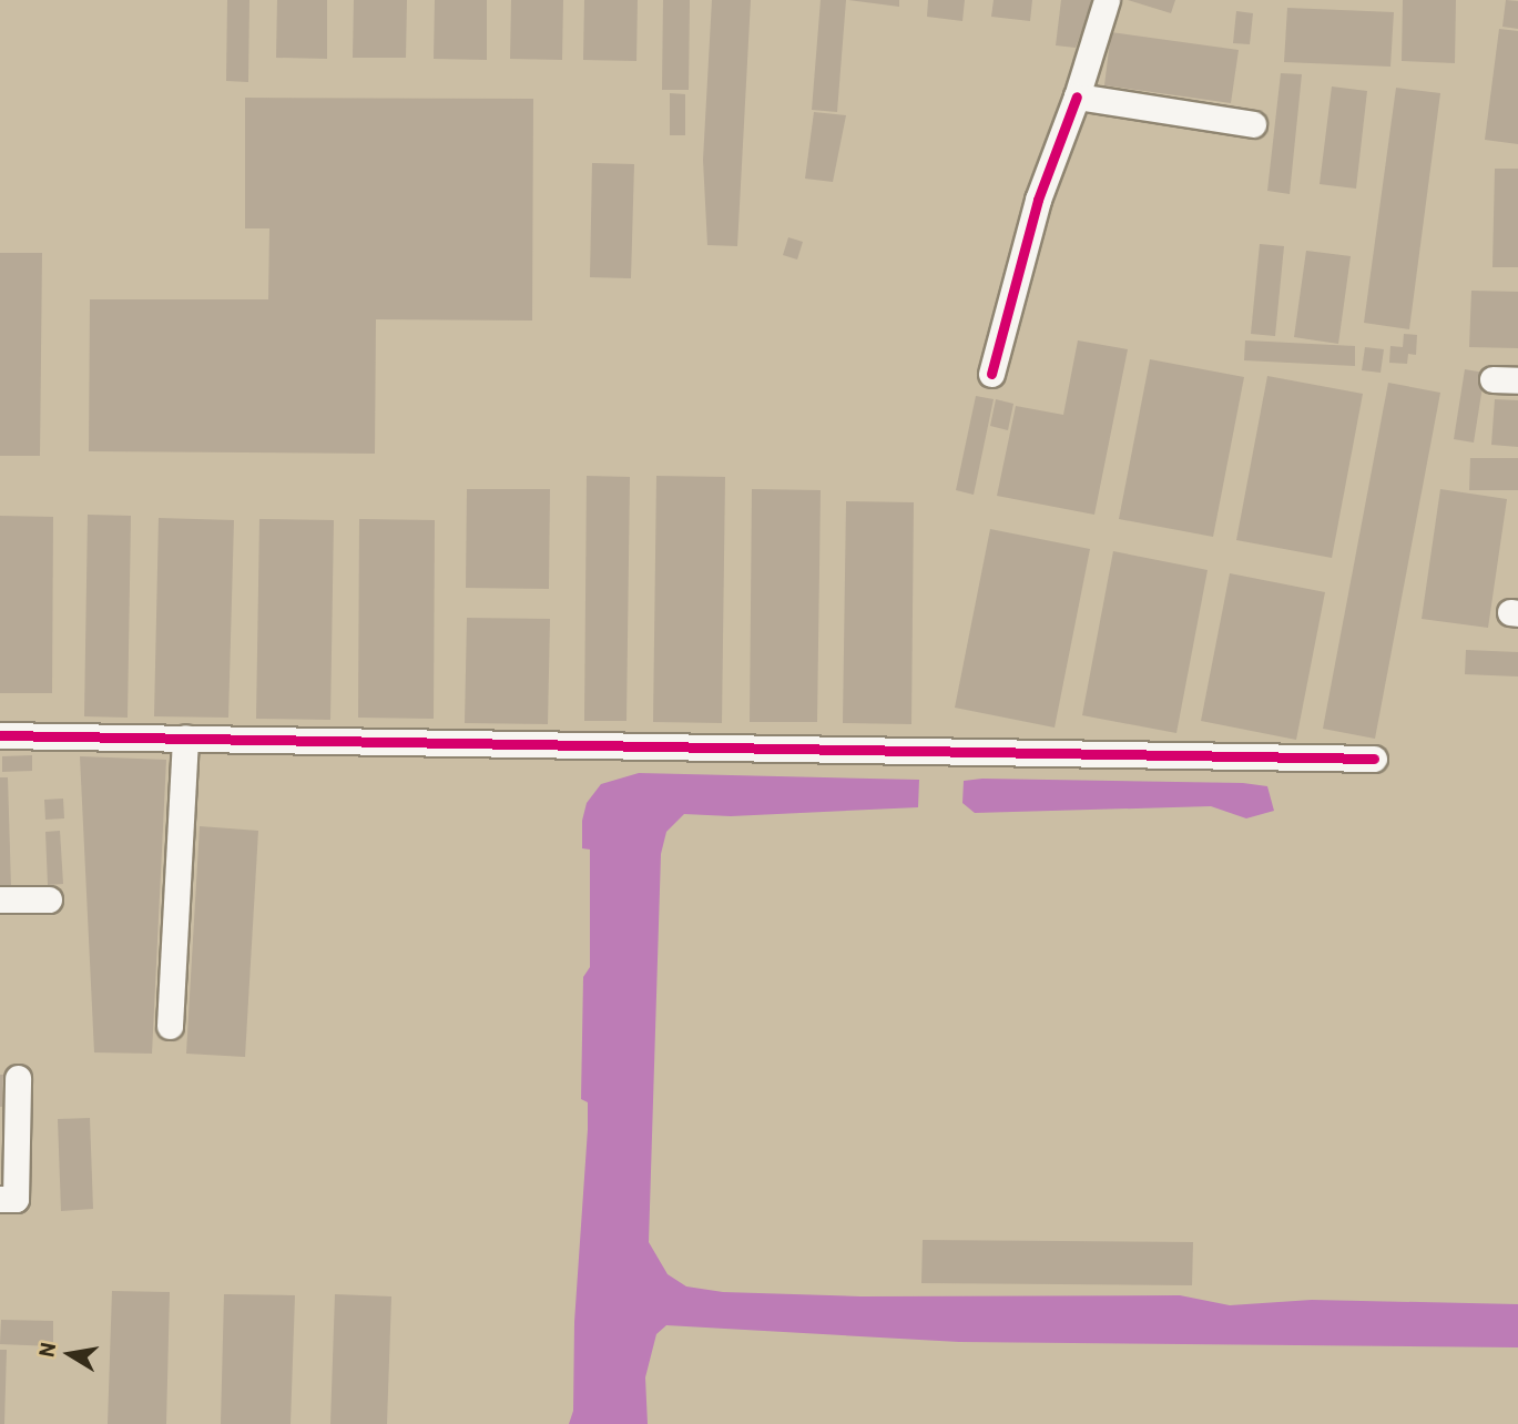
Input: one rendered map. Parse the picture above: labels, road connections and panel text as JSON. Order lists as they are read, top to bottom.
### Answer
{
  "north": "left"
}
